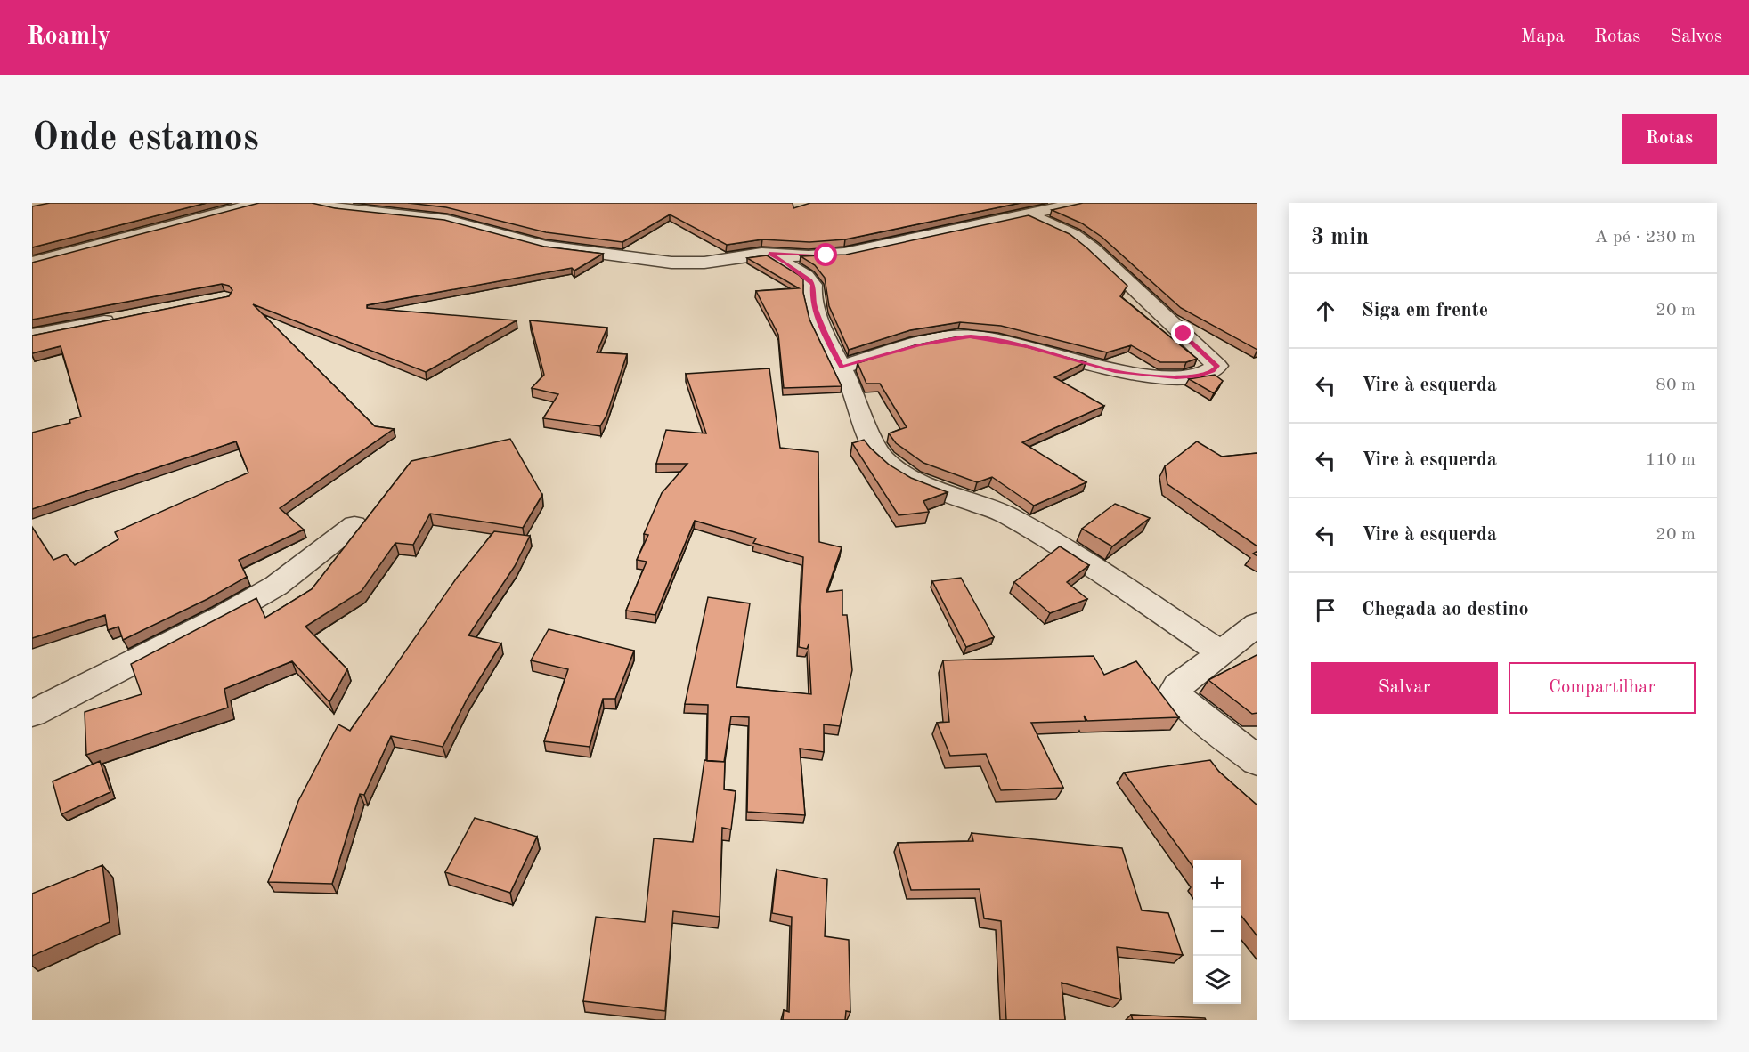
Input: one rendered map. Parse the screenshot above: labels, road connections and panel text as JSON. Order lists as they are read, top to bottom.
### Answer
{
  "page": {
    "header": "Roamly",
    "nav": ["Mapa", "Rotas", "Salvos"],
    "buttons": [
      "Rotas",
      ["Salvar", "Compartilhar"]
    ],
    "title": "Onde estamos",
    "heading": ["3 min", "A pé · 230 m"],
    "list": [
      ["Siga em frente", "20 m"],
      ["Vire à esquerda", "80 m"],
      ["Vire à esquerda", "110 m"],
      ["Vire à esquerda", "20 m"],
      "Chegada ao destino"
    ],
    "map_buttons": ["+", "−"]
  }
}
